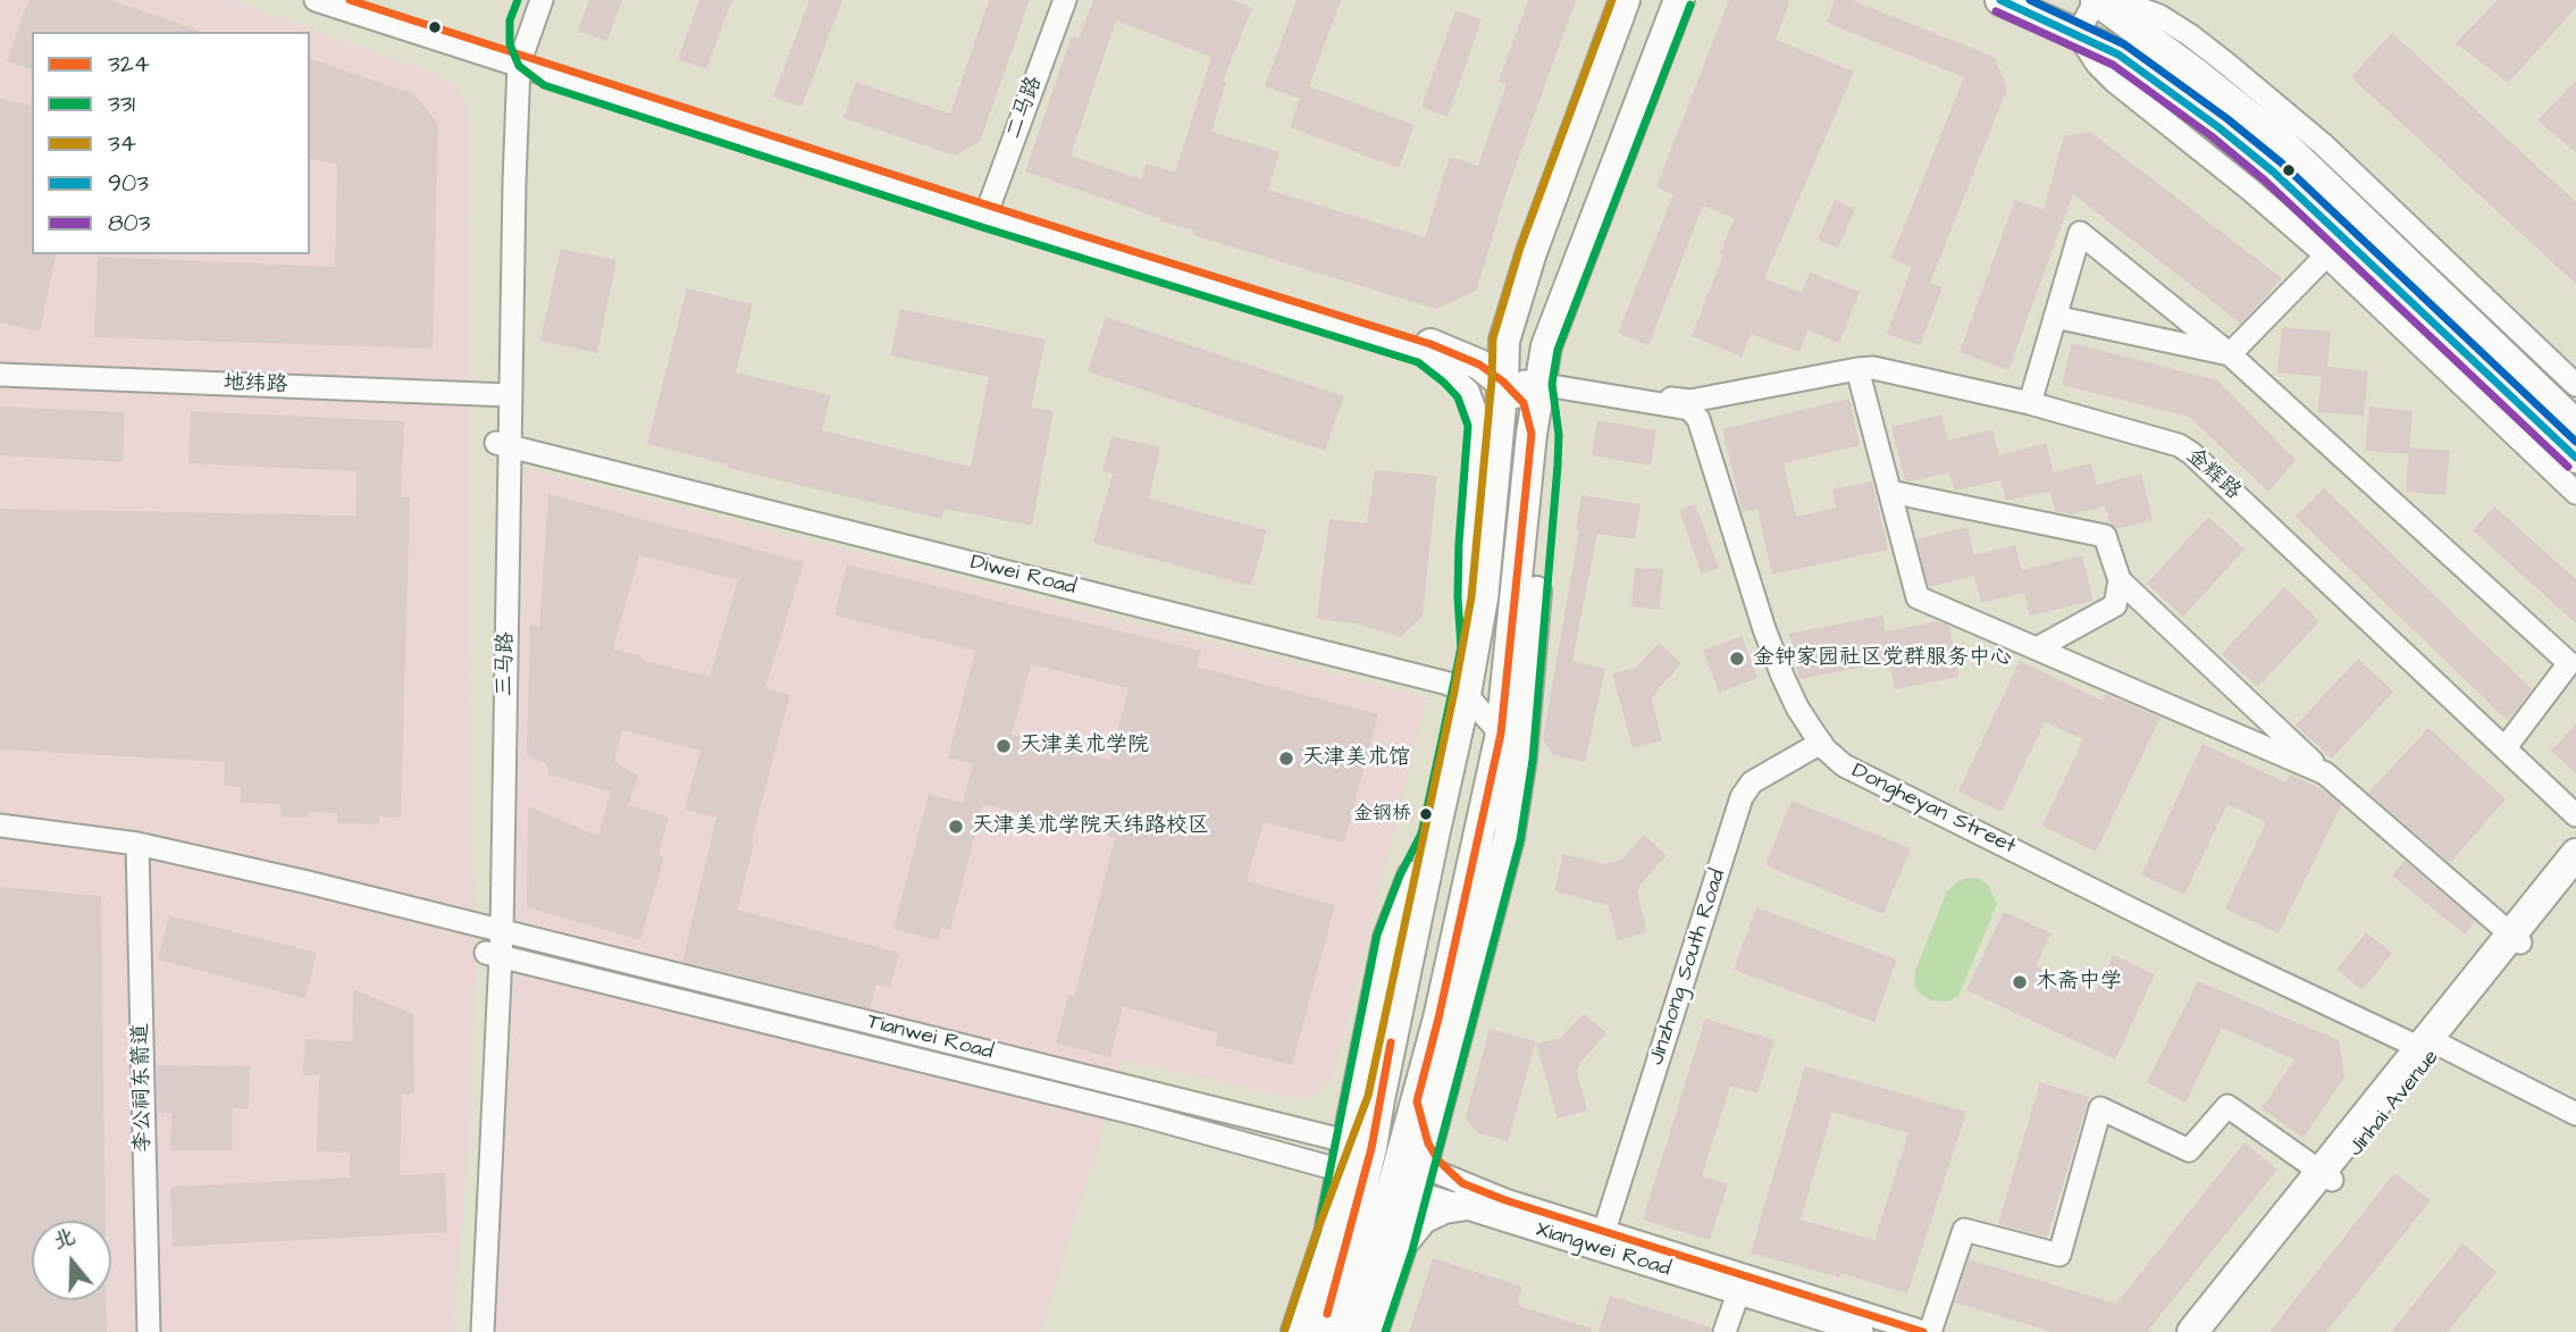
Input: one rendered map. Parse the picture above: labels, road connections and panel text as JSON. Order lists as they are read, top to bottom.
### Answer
{
  "streets": {
    "main road": ["Jinhai Avenue"],
    "street": [
      "二马路",
      "地纬路",
      "金辉路",
      "Diwei Road",
      "三马路",
      "Dongheyan Street",
      "Jinzhong South Road",
      "Tianwei Road",
      "李公祠东箭道",
      "Xiangwei Road"
    ]
  },
  "crossings": [
    ["地纬路", "三马路"],
    ["金辉路", "Dongheyan Street"],
    ["Diwei Road", "三马路"],
    ["三马路", "Tianwei Road"],
    ["Dongheyan Street", "Jinzhong South Road"],
    ["Dongheyan Street", "Jinhai Avenue"],
    ["Jinzhong South Road", "Xiangwei Road"],
    ["Tianwei Road", "李公祠东箭道"],
    ["Tianwei Road", "Xiangwei Road"]
  ],
  "places": [
    "金钟家园社区党群服务中心",
    "天津美术学院",
    "天津美术馆",
    "金钢桥",
    "天津美术学院天纬路校区",
    "木斋中学"
  ],
  "lines": [
    "transit line 324",
    "transit line 331",
    "transit line 34",
    "transit line 903",
    "transit line 803"
  ],
  "legend": [
    "324",
    "331",
    "34",
    "903",
    "803"
  ],
  "north": "top"
}
